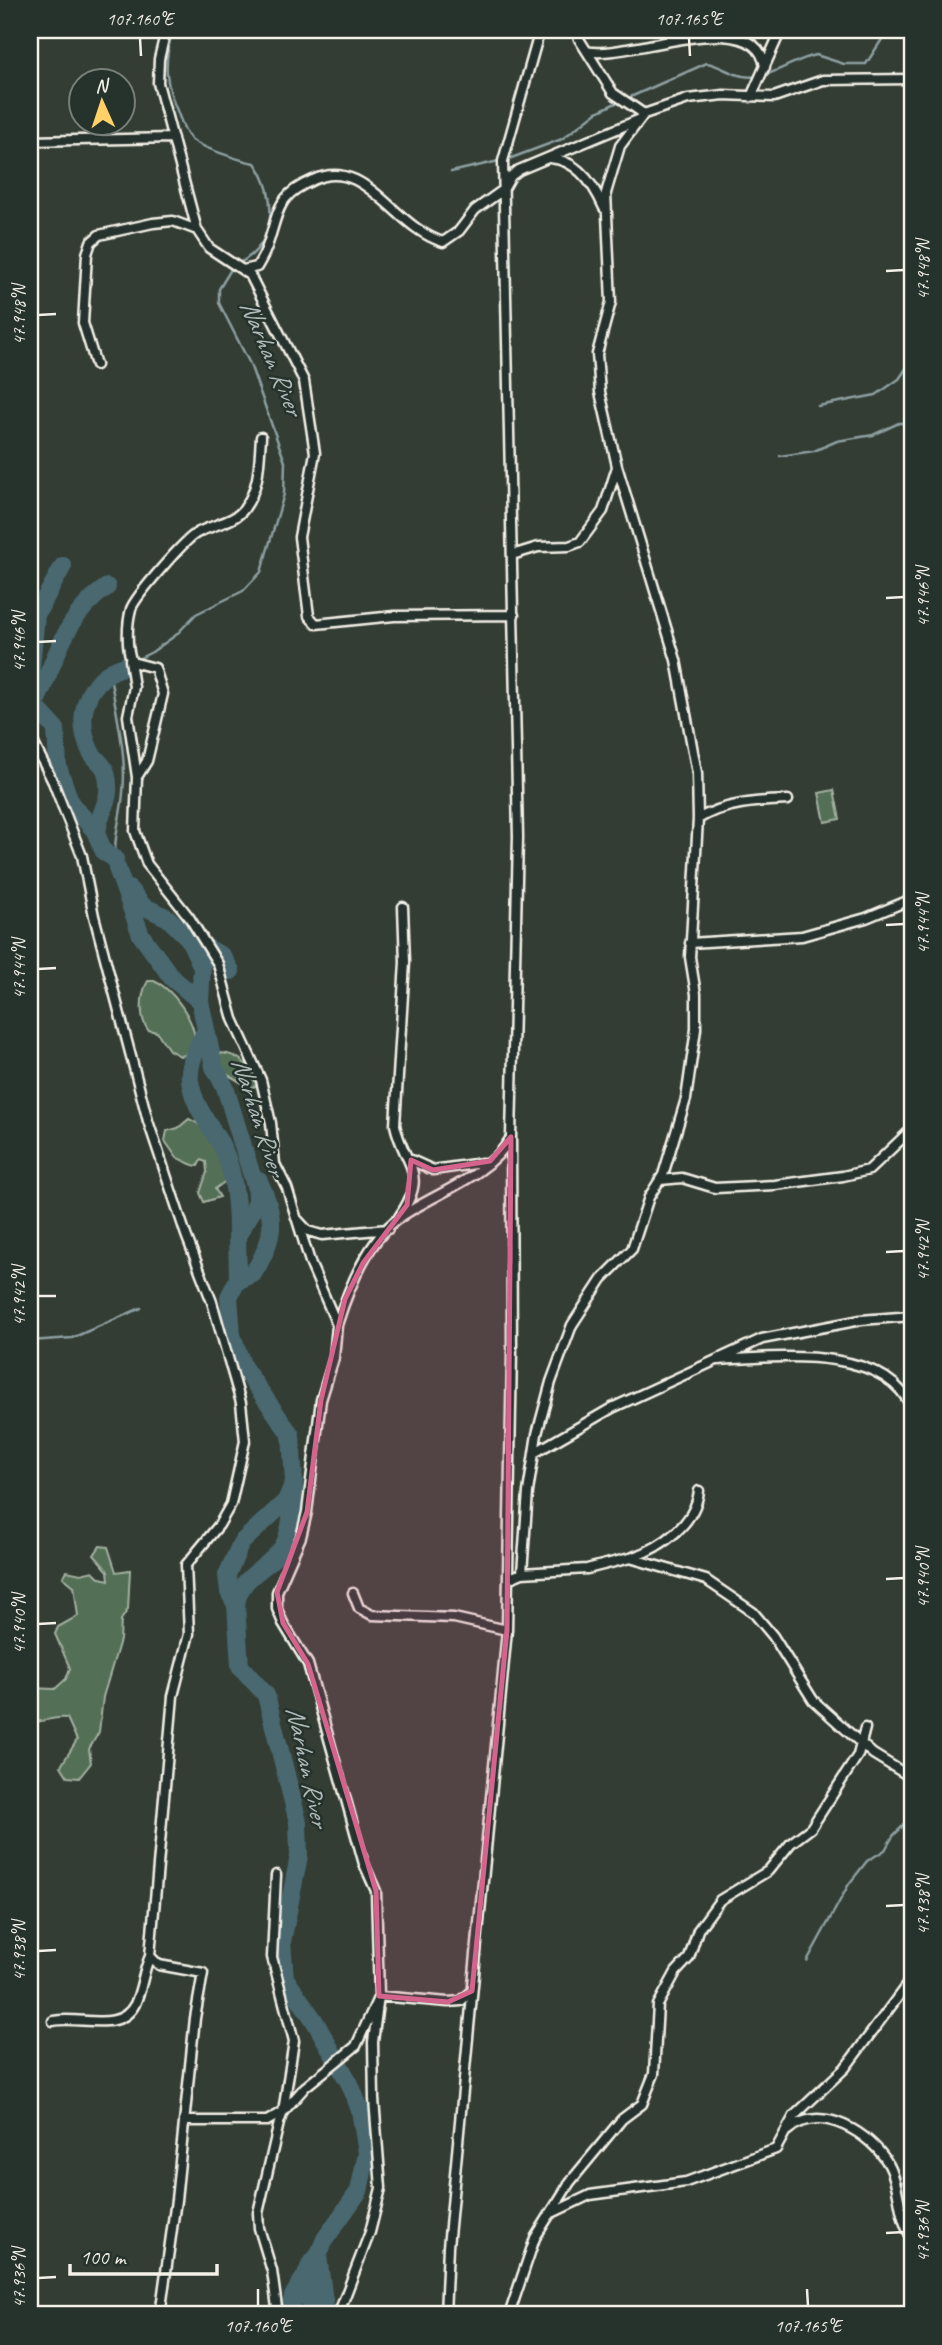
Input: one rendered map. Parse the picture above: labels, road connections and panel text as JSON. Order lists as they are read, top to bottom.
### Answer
{
  "water": ["Narhan River"],
  "scale_bar": "100 m",
  "north": "top",
  "coordinates": [
    "107.160°E",
    "107.165°E",
    "47.948°N",
    "47.946°N",
    "47.944°N",
    "47.942°N",
    "47.940°N",
    "47.938°N",
    "47.936°N"
  ]
}
